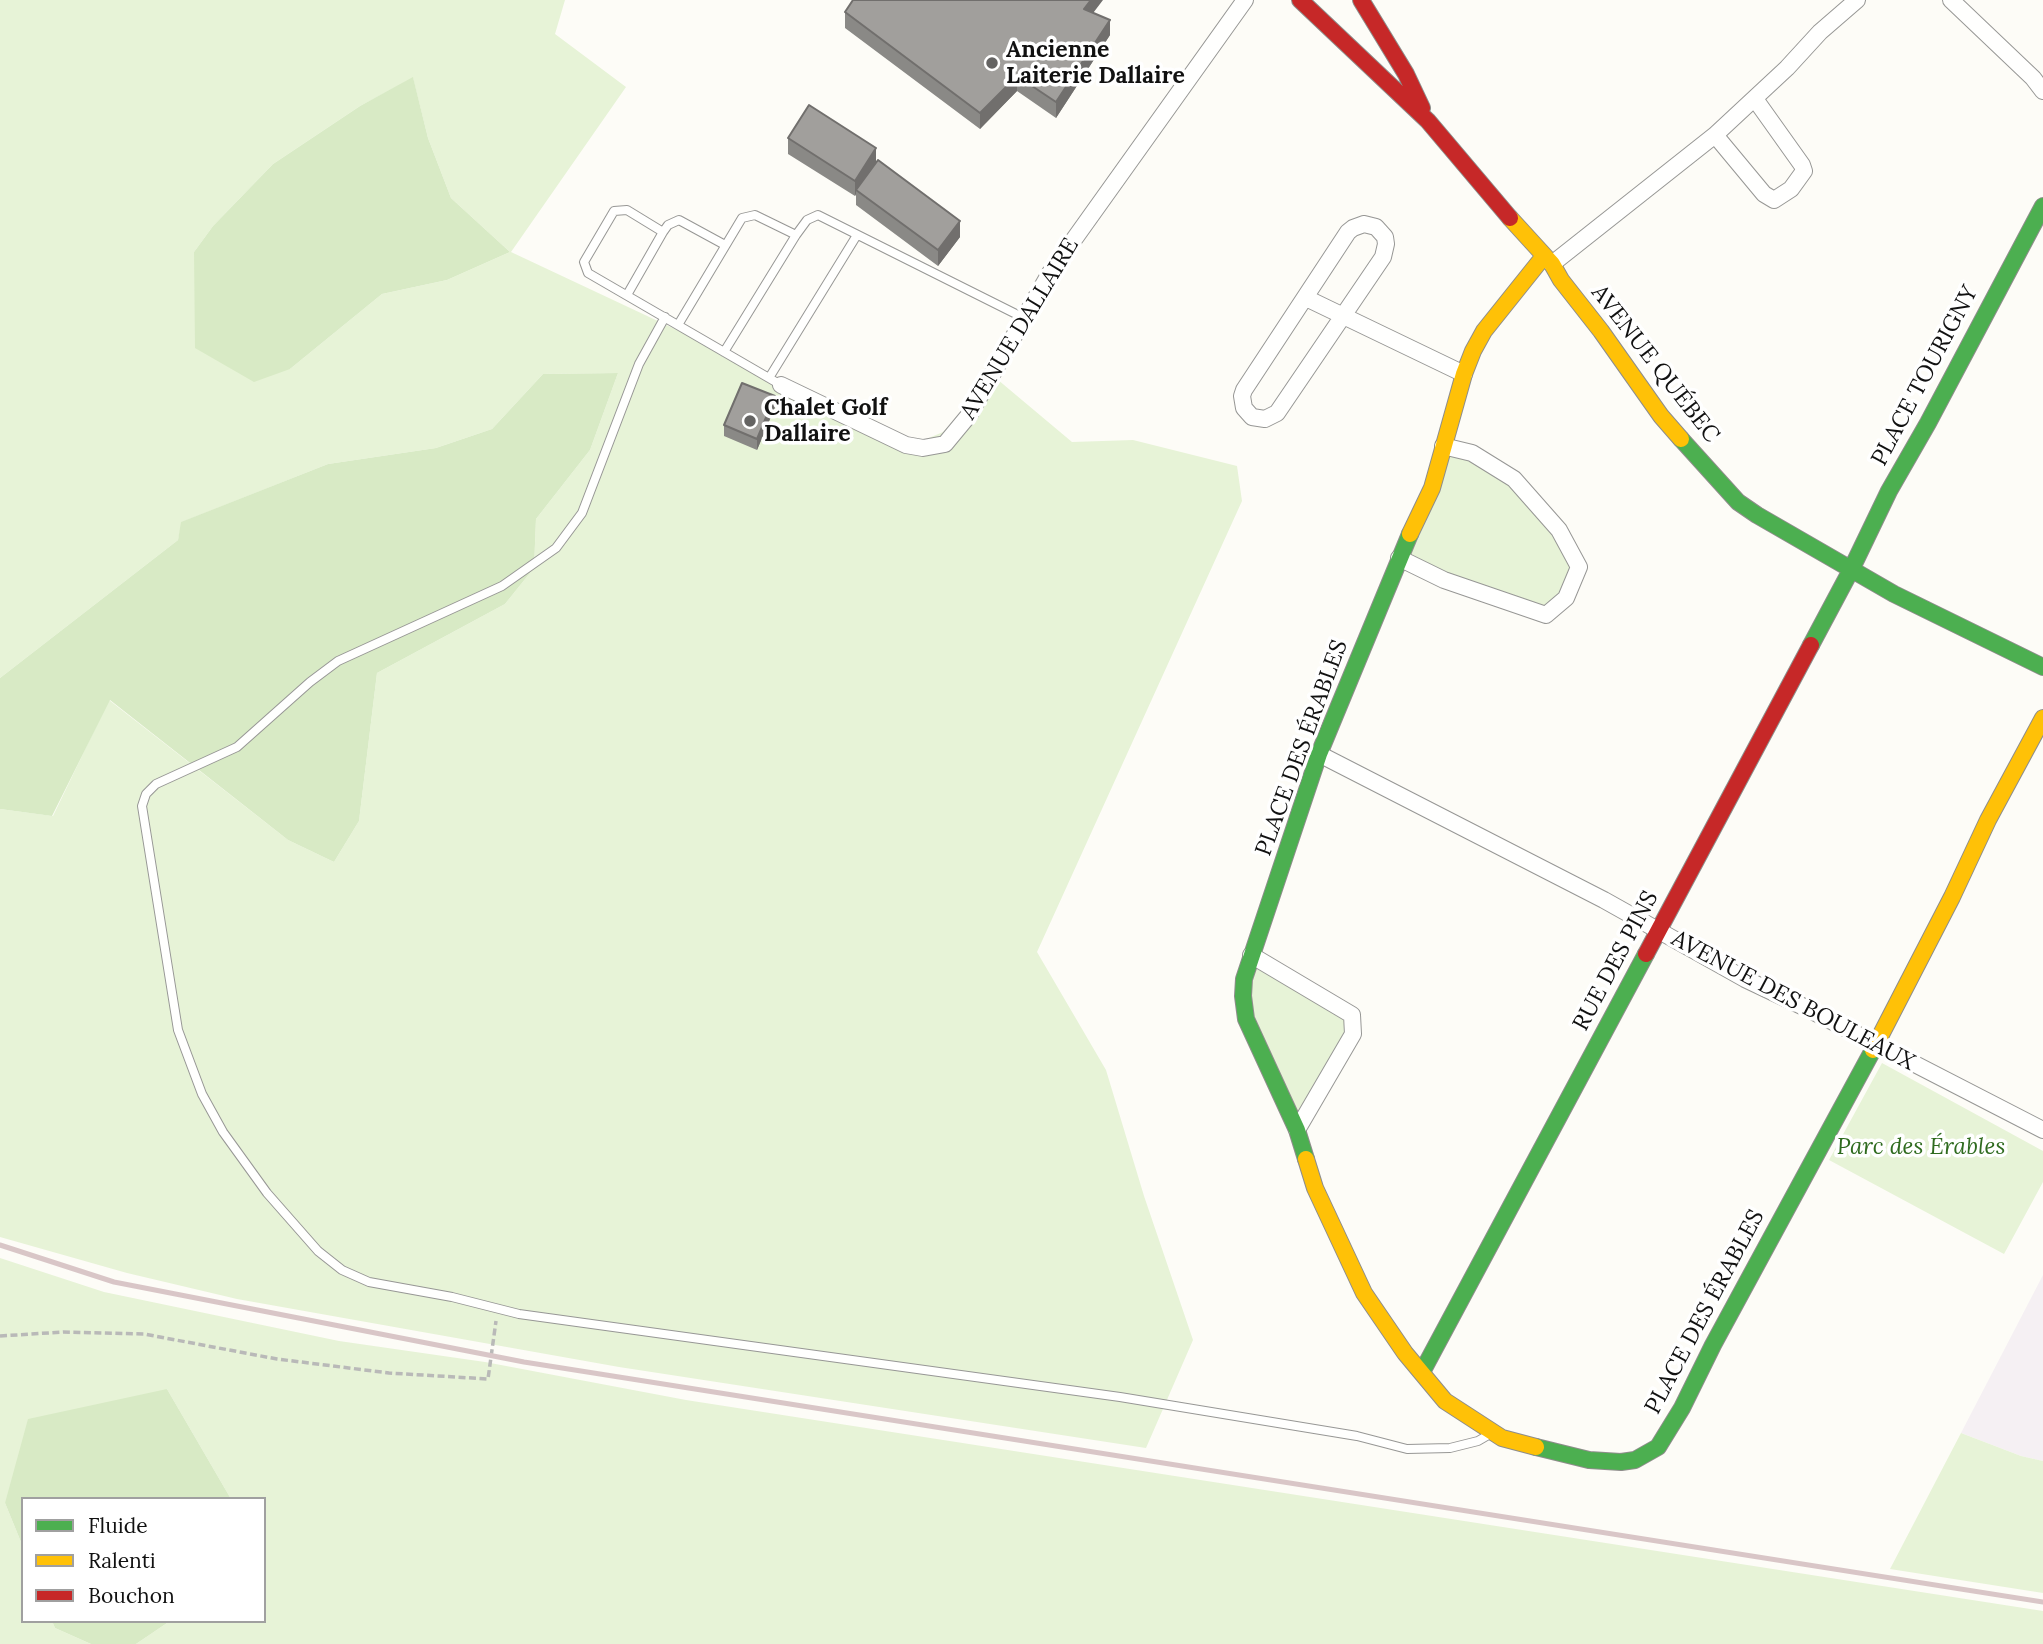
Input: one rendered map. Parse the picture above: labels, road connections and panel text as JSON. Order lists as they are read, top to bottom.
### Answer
{
  "streets": {
    "street": [
      "AVENUE DALLAIRE",
      "AVENUE QUÉBEC",
      "PLACE TOURIGNY",
      "PLACE DES ÉRABLES",
      "RUE DES PINS",
      "AVENUE DES BOULEAUX"
    ]
  },
  "crossings": [
    ["AVENUE QUÉBEC", "PLACE TOURIGNY"],
    ["AVENUE QUÉBEC", "PLACE DES ÉRABLES"],
    ["AVENUE QUÉBEC", "RUE DES PINS"],
    ["PLACE TOURIGNY", "RUE DES PINS"],
    ["PLACE DES ÉRABLES", "RUE DES PINS"],
    ["PLACE DES ÉRABLES", "AVENUE DES BOULEAUX"],
    ["RUE DES PINS", "AVENUE DES BOULEAUX"]
  ],
  "parks": ["Parc des Érables"],
  "places": ["Ancienne Laiterie Dallaire", "Chalet Golf Dallaire"],
  "legend": ["Fluide", "Ralenti", "Bouchon"]
}
